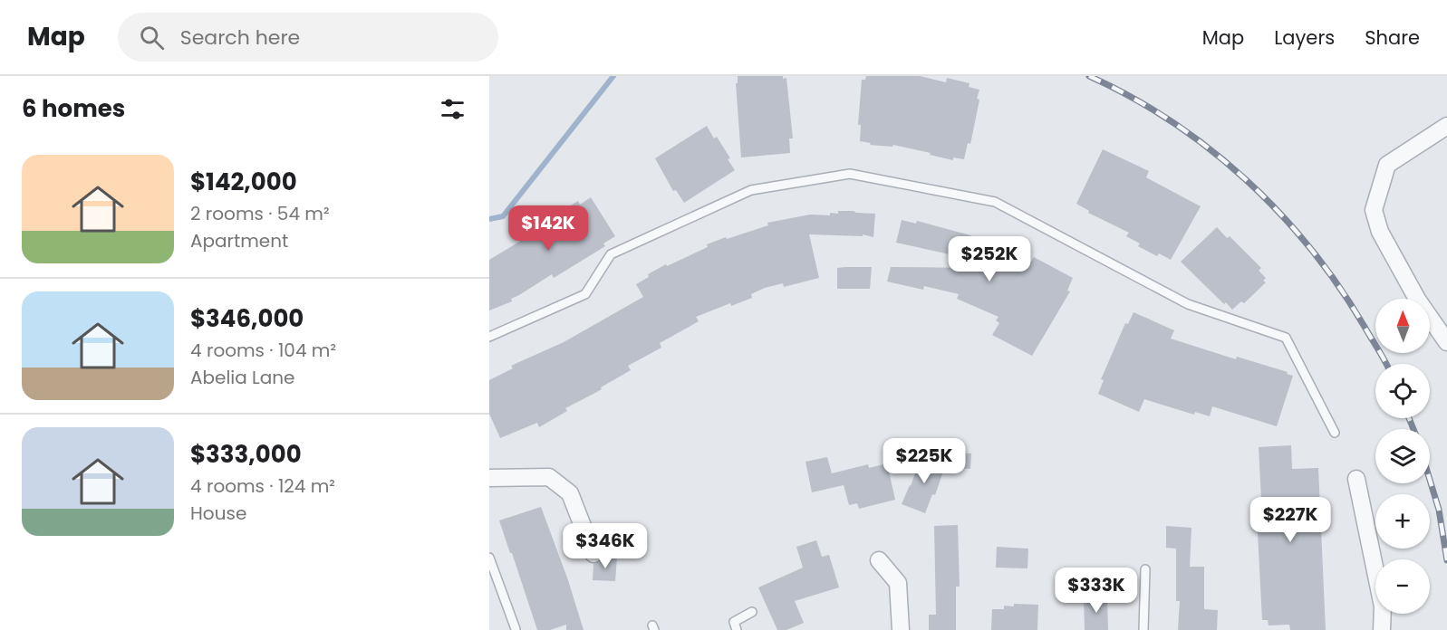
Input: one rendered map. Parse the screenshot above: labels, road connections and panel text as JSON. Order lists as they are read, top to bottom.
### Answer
{
  "north": "top",
  "page": {
    "header": "Map",
    "search": "Search here",
    "nav": ["Map", "Layers", "Share"],
    "heading": "6 homes",
    "list": [
      {
        "name": "$142,000",
        "note": "2 rooms · 54 m² · Apartment"
      },
      {
        "name": "$346,000",
        "note": "4 rooms · 104 m² · Abelia Lane"
      },
      {
        "name": "$333,000",
        "note": "4 rooms · 124 m² · House"
      }
    ],
    "price": [
      "$142K",
      "$252K",
      "$225K",
      "$227K",
      "$346K",
      "$333K"
    ],
    "map_buttons": ["+", "−"]
  }
}
